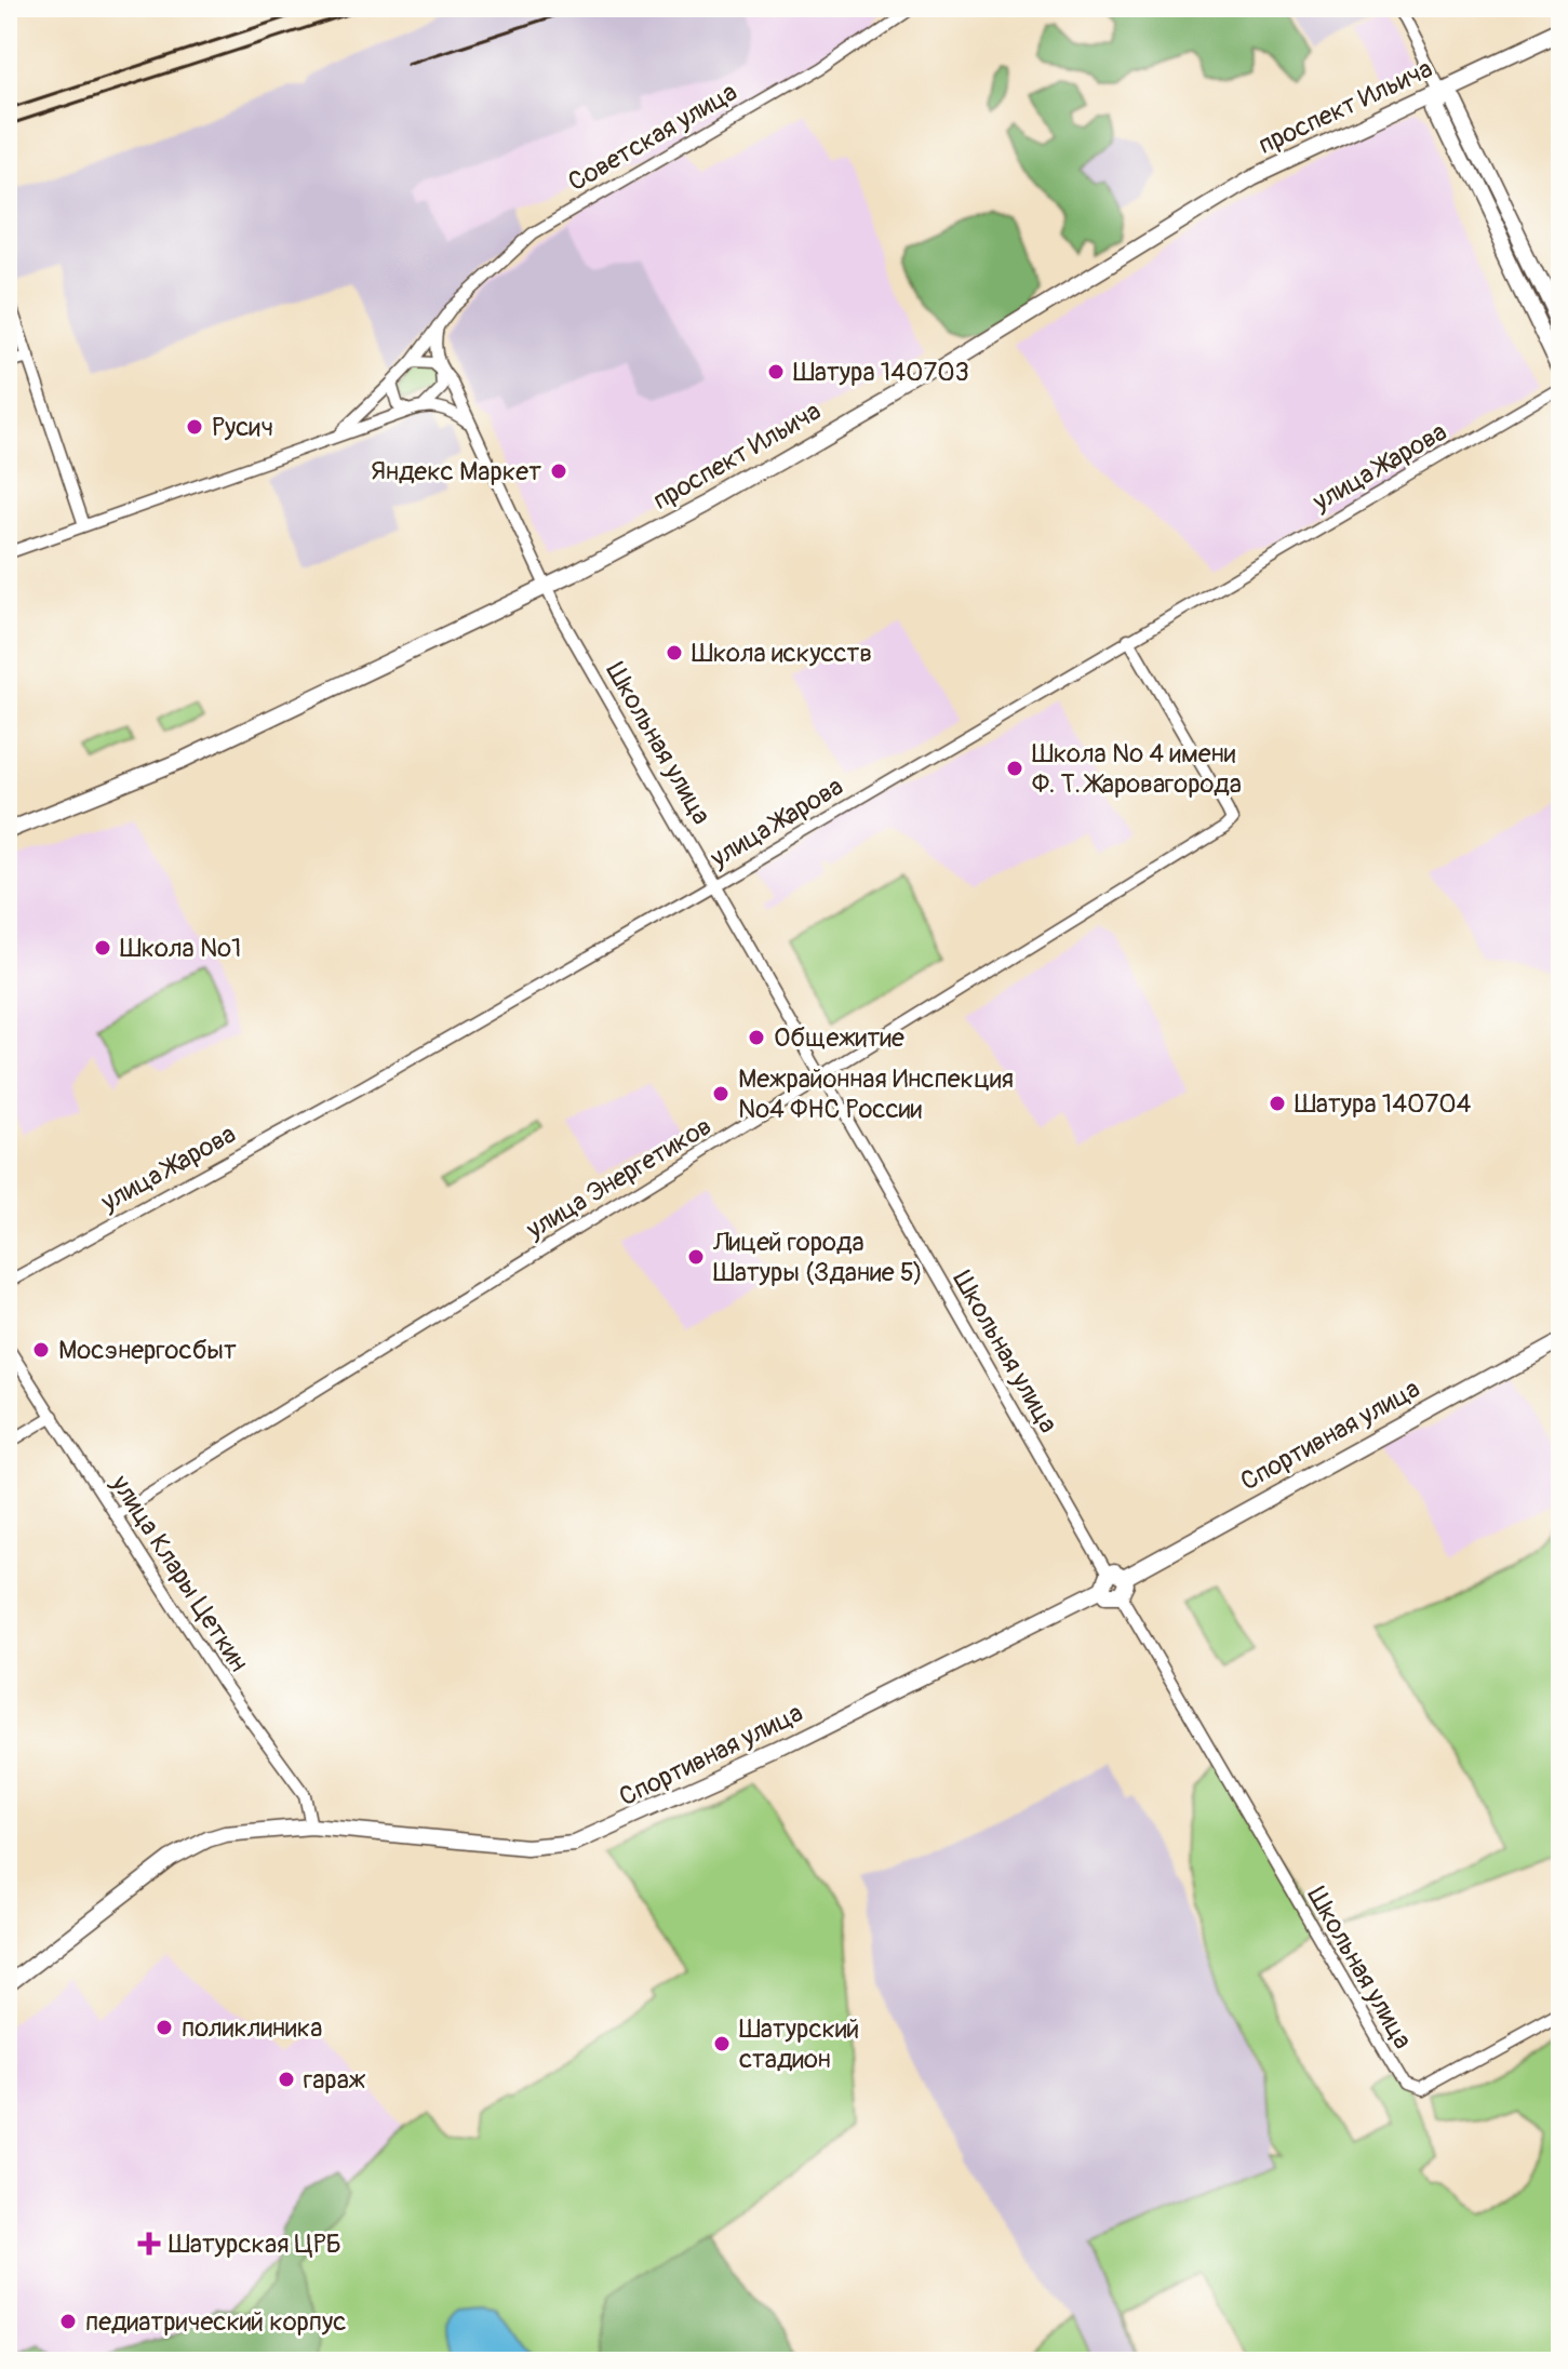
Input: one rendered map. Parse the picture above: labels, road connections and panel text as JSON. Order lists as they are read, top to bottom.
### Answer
{
  "streets": {
    "street": [
      "проспект Ильича",
      "Советская улица",
      "улица Жарова",
      "Школьная улица",
      "улица Энергетиков",
      "Спортивная улица",
      "улица Клары Цеткин"
    ]
  },
  "crossings": [
    ["проспект Ильича", "Школьная улица"],
    ["Советская улица", "Школьная улица"],
    ["улица Жарова", "Школьная улица"],
    ["улица Жарова", "улица Энергетиков"],
    ["Школьная улица", "улица Энергетиков"],
    ["Школьная улица", "Спортивная улица"],
    ["улица Энергетиков", "улица Клары Цеткин"],
    ["Спортивная улица", "улица Клары Цеткин"]
  ],
  "places": {
    "other": [
      "Шатура 140703",
      "Русич",
      "Яндекс Маркет",
      "Школа искусств",
      "Школа № 4 имени Ф. Т. Жаровагорода",
      "Школа №1",
      "Общежитие",
      "Межрайонная Инспекция №4 ФНС России",
      "Шатура 140704",
      "Лицей города Шатуры (Здание 5)",
      "Мосэнергосбыт",
      "поликлиника",
      "Шатурский стадион",
      "гараж",
      "педиатрический корпус"
    ],
    "health": ["Шатурская ЦРБ"]
  }
}
